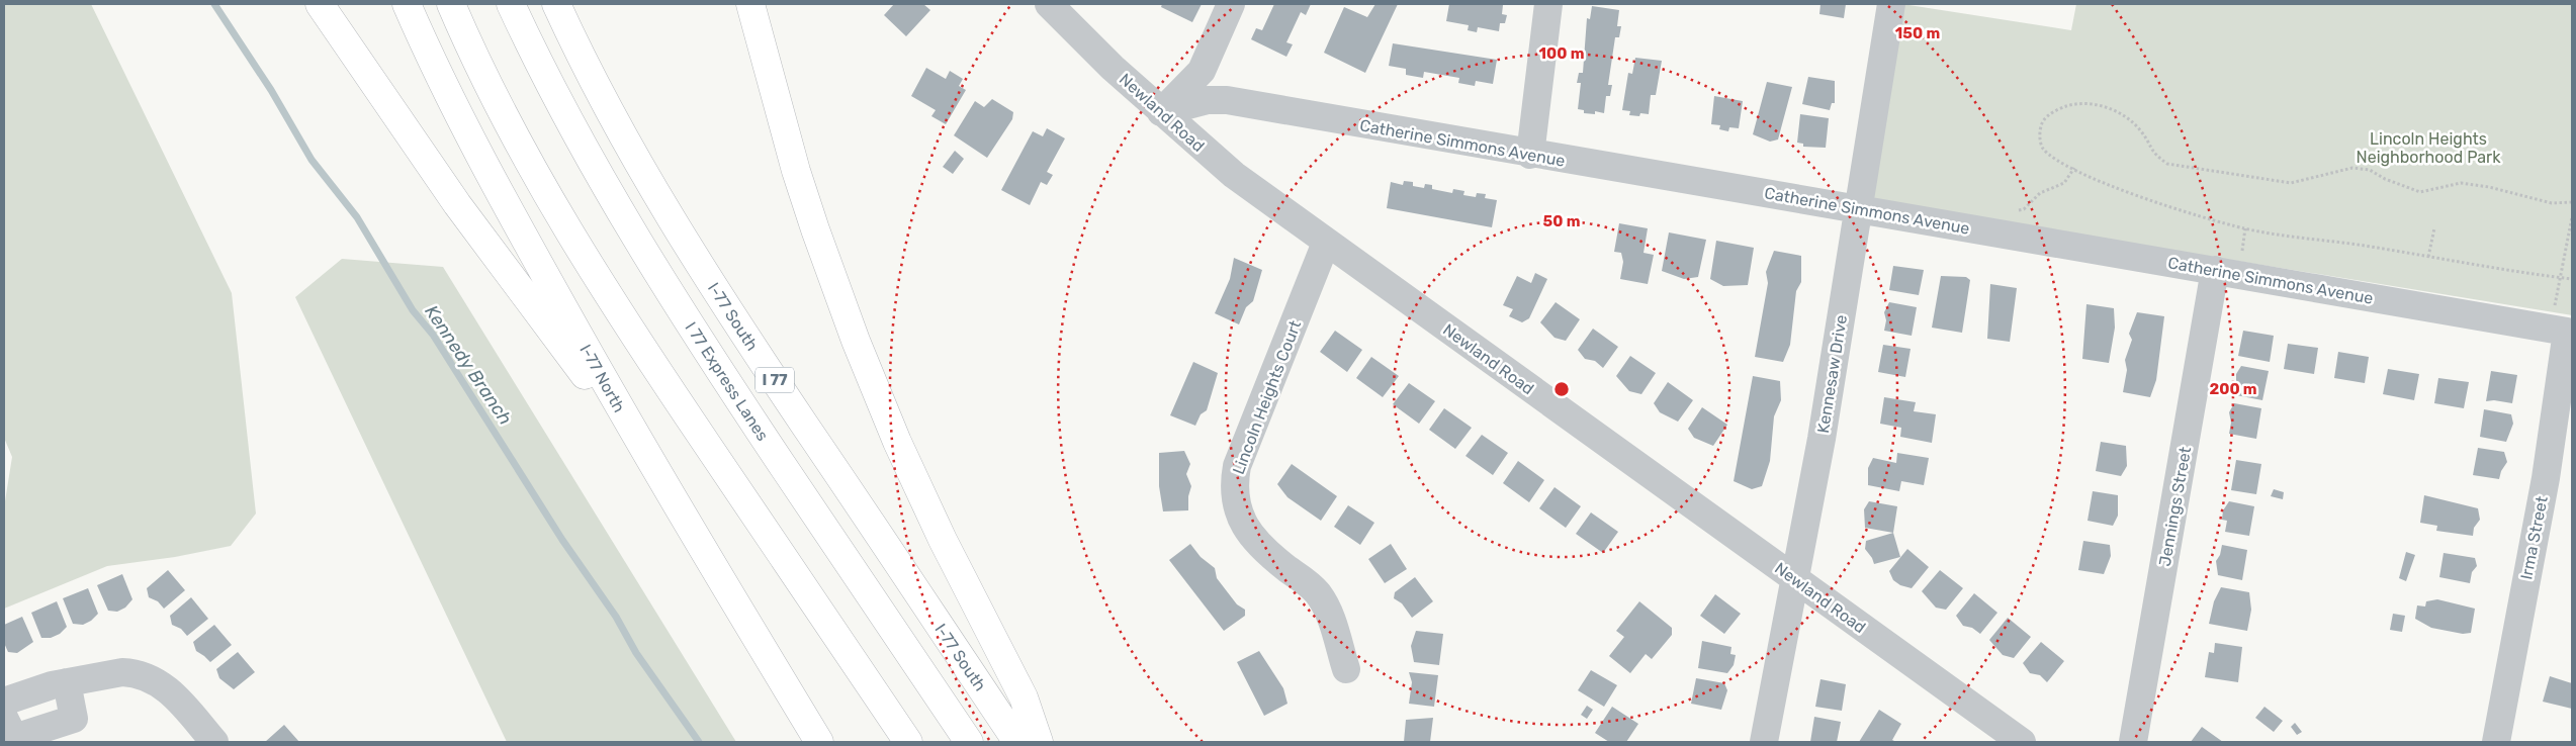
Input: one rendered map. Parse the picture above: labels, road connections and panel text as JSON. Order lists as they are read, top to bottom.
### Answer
{
  "streets": {
    "highway": [
      "I-77 South",
      "I-77 North",
      "I 77",
      "I 77 Express Lanes"
    ],
    "street": [
      "Newland Road",
      "Catherine Simmons Avenue",
      "Kennesaw Drive",
      "Lincoln Heights Court",
      "Jennings Street",
      "Irma Street"
    ]
  },
  "crossings": [
    ["Newland Road", "Catherine Simmons Avenue"],
    ["Newland Road", "Kennesaw Drive"],
    ["Newland Road", "Lincoln Heights Court"],
    ["Catherine Simmons Avenue", "Kennesaw Drive"],
    ["Catherine Simmons Avenue", "Jennings Street"],
    ["Catherine Simmons Avenue", "Irma Street"]
  ],
  "water": ["Kennedy Branch"],
  "parks": ["Lincoln Heights Neighborhood Park"],
  "rings": [
    "150 m",
    "100 m",
    "50 m",
    "200 m"
  ]
}
